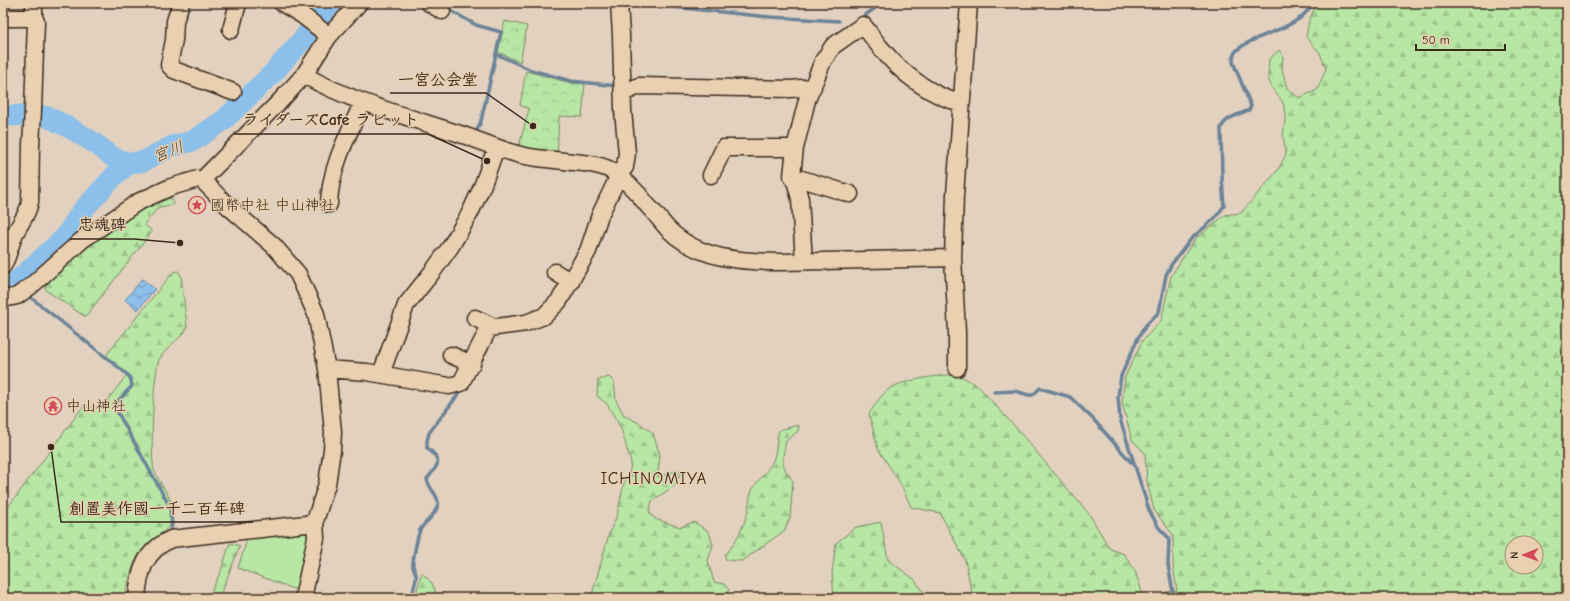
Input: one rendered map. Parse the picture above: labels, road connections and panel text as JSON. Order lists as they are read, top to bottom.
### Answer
{
  "districts": ["ICHINOMIYA"],
  "water": ["宮川"],
  "places": {
    "other": [
      "一宮公会堂",
      "ライダーズCafe ラビット",
      "忠魂碑",
      "創置美作國一千二百年碑"
    ],
    "place": ["國幣中社 中山神社"],
    "temple": ["中山神社"]
  },
  "scale_bar": "50 m",
  "north": "left"
}
